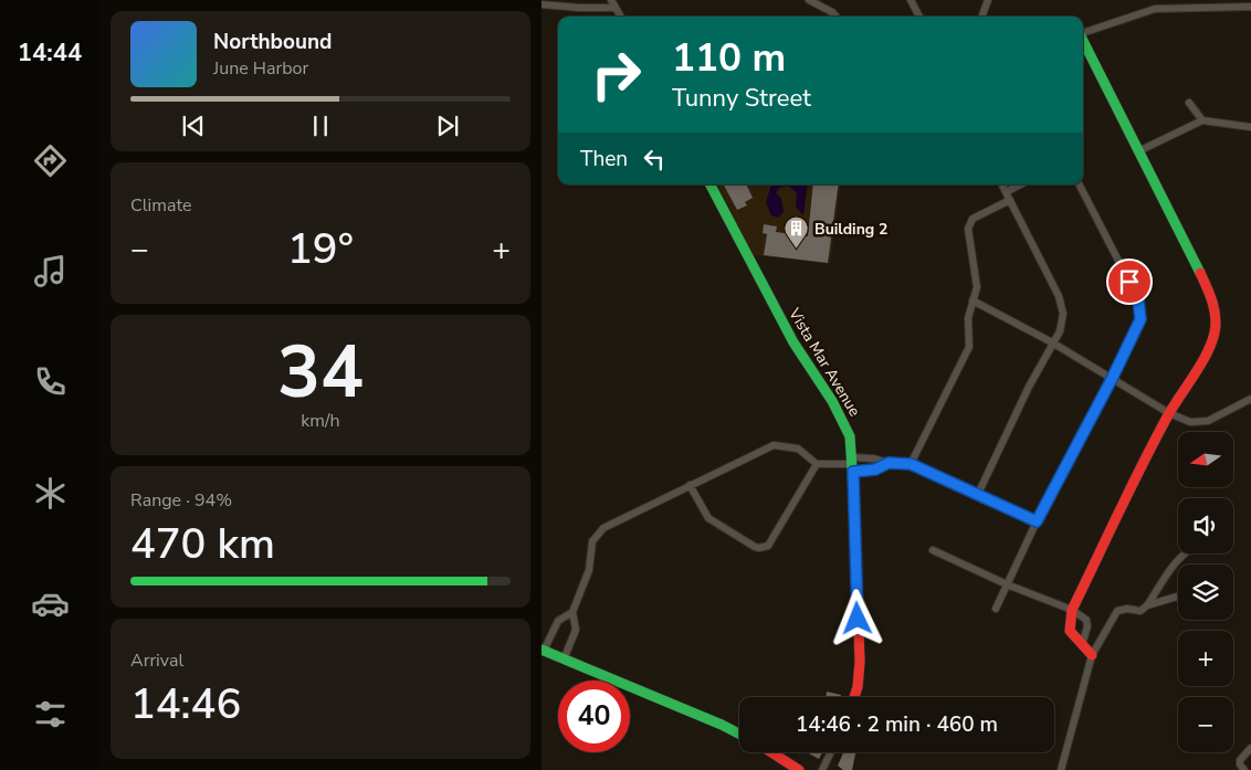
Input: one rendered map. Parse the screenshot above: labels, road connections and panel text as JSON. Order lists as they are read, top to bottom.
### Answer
{
  "streets": {
    "street": ["Vista Mar Avenue"]
  },
  "places": {
    "building": ["Building 2"]
  },
  "north": "left",
  "page": {
    "tabs": "14:44",
    "turn": ["110 m", "Tunny Street"],
    "song": ["Northbound", "June Harbor"],
    "then": "Then",
    "tile": [
      "Climate",
      ["34", "km/h"],
      ["Range · 94%", "470 km"],
      ["Arrival", "14:46"]
    ],
    "heat": ["−", "19°", "+"],
    "map_buttons": ["+", "−"],
    "limit": "40",
    "trip": "14:46 · 2 min · 460 m"
  }
}
